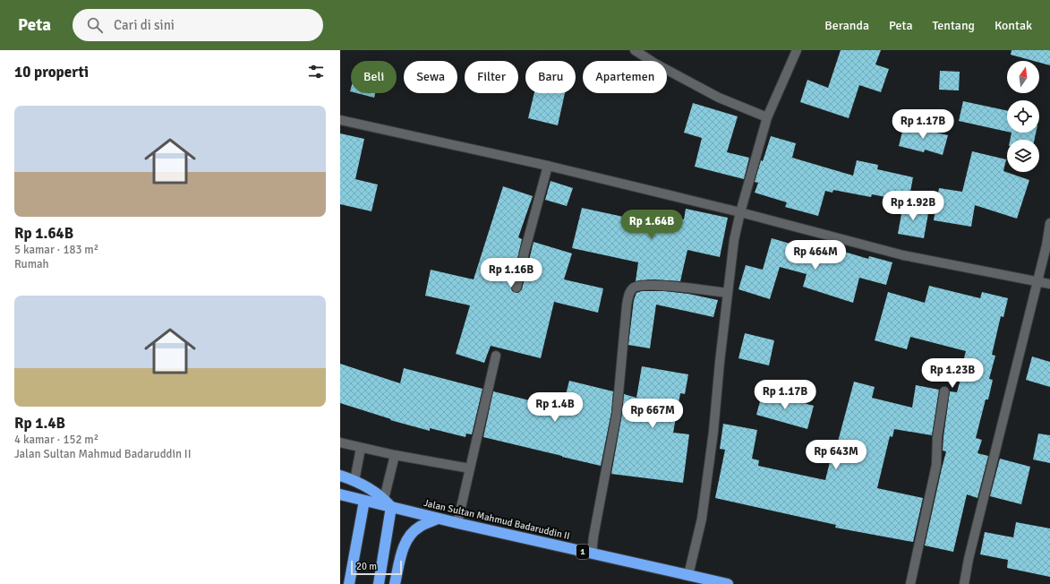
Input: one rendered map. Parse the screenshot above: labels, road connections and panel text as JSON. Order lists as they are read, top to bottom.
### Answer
{
  "streets": {
    "highway": ["Jalan Sultan Mahmud Badaruddin II", "1"]
  },
  "crossings": [
    ["Jalan Sultan Mahmud Badaruddin II", "1"]
  ],
  "scale_bar": "20 m",
  "north": "top",
  "page": {
    "header": "Peta",
    "search": "Cari di sini",
    "nav": [
      "Beranda",
      "Peta",
      "Tentang",
      "Kontak"
    ],
    "heading": "10 properti",
    "chip": [
      "Beli",
      "Sewa",
      "Filter",
      "Baru",
      "Apartemen"
    ],
    "list": [
      {
        "name": "Rp 1.64B",
        "note": "5 kamar · 183 m² · Rumah"
      },
      {
        "name": "Rp 1.4B",
        "note": "4 kamar · 152 m² · Jalan Sultan Mahmud Badaruddin II"
      }
    ],
    "price": [
      "Rp 1.17B",
      "Rp 1.92B",
      "Rp 1.64B",
      "Rp 464M",
      "Rp 1.16B",
      "Rp 1.23B",
      "Rp 1.17B",
      "Rp 1.4B",
      "Rp 667M",
      "Rp 643M"
    ],
    "scale": "20 m"
  }
}
